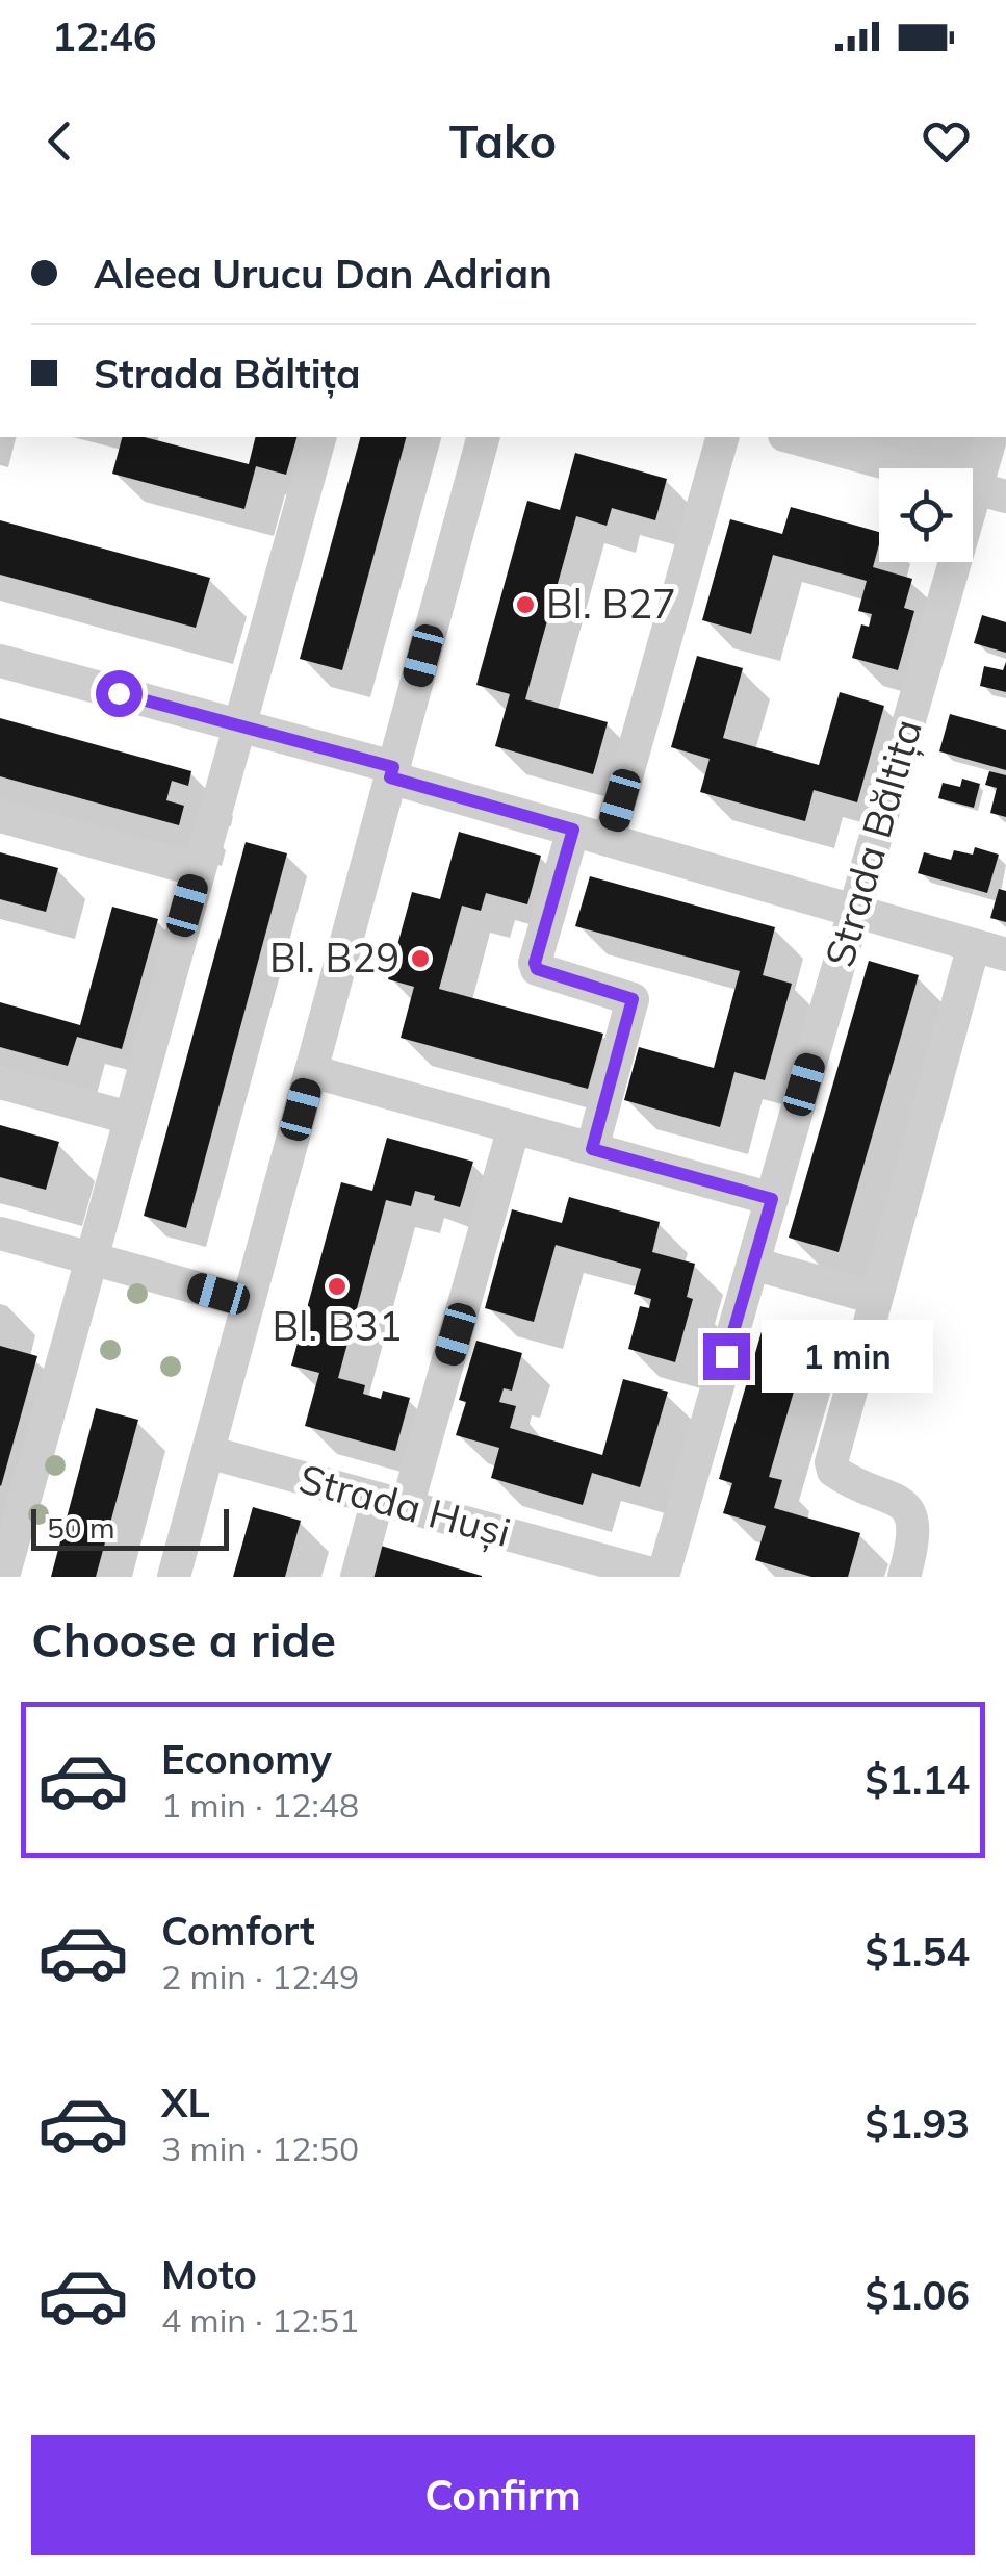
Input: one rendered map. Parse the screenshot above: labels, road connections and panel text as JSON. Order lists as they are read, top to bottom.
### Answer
{
  "streets": {
    "street": ["Strada Băltița", "Strada Huși"]
  },
  "crossings": [
    ["Strada Băltița", "Strada Huși"]
  ],
  "places": ["Bl. B27", "Bl. B29", "Bl. B31"],
  "scale_bar": "50 m",
  "page": {
    "status": "12:46",
    "header": "Tako",
    "banner": ["Aleea Urucu Dan Adrian", "Strada Băltița"],
    "bubble": "1 min",
    "scale": "50 m",
    "heading": "Choose a ride",
    "list": [
      {
        "name": "Economy",
        "note": "1 min · 12:48",
        "value": "$1.14"
      },
      {
        "name": "Comfort",
        "note": "2 min · 12:49",
        "value": "$1.54"
      },
      {
        "name": "XL",
        "note": "3 min · 12:50",
        "value": "$1.93"
      },
      {
        "name": "Moto",
        "note": "4 min · 12:51",
        "value": "$1.06"
      }
    ],
    "buttons": "Confirm"
  }
}
